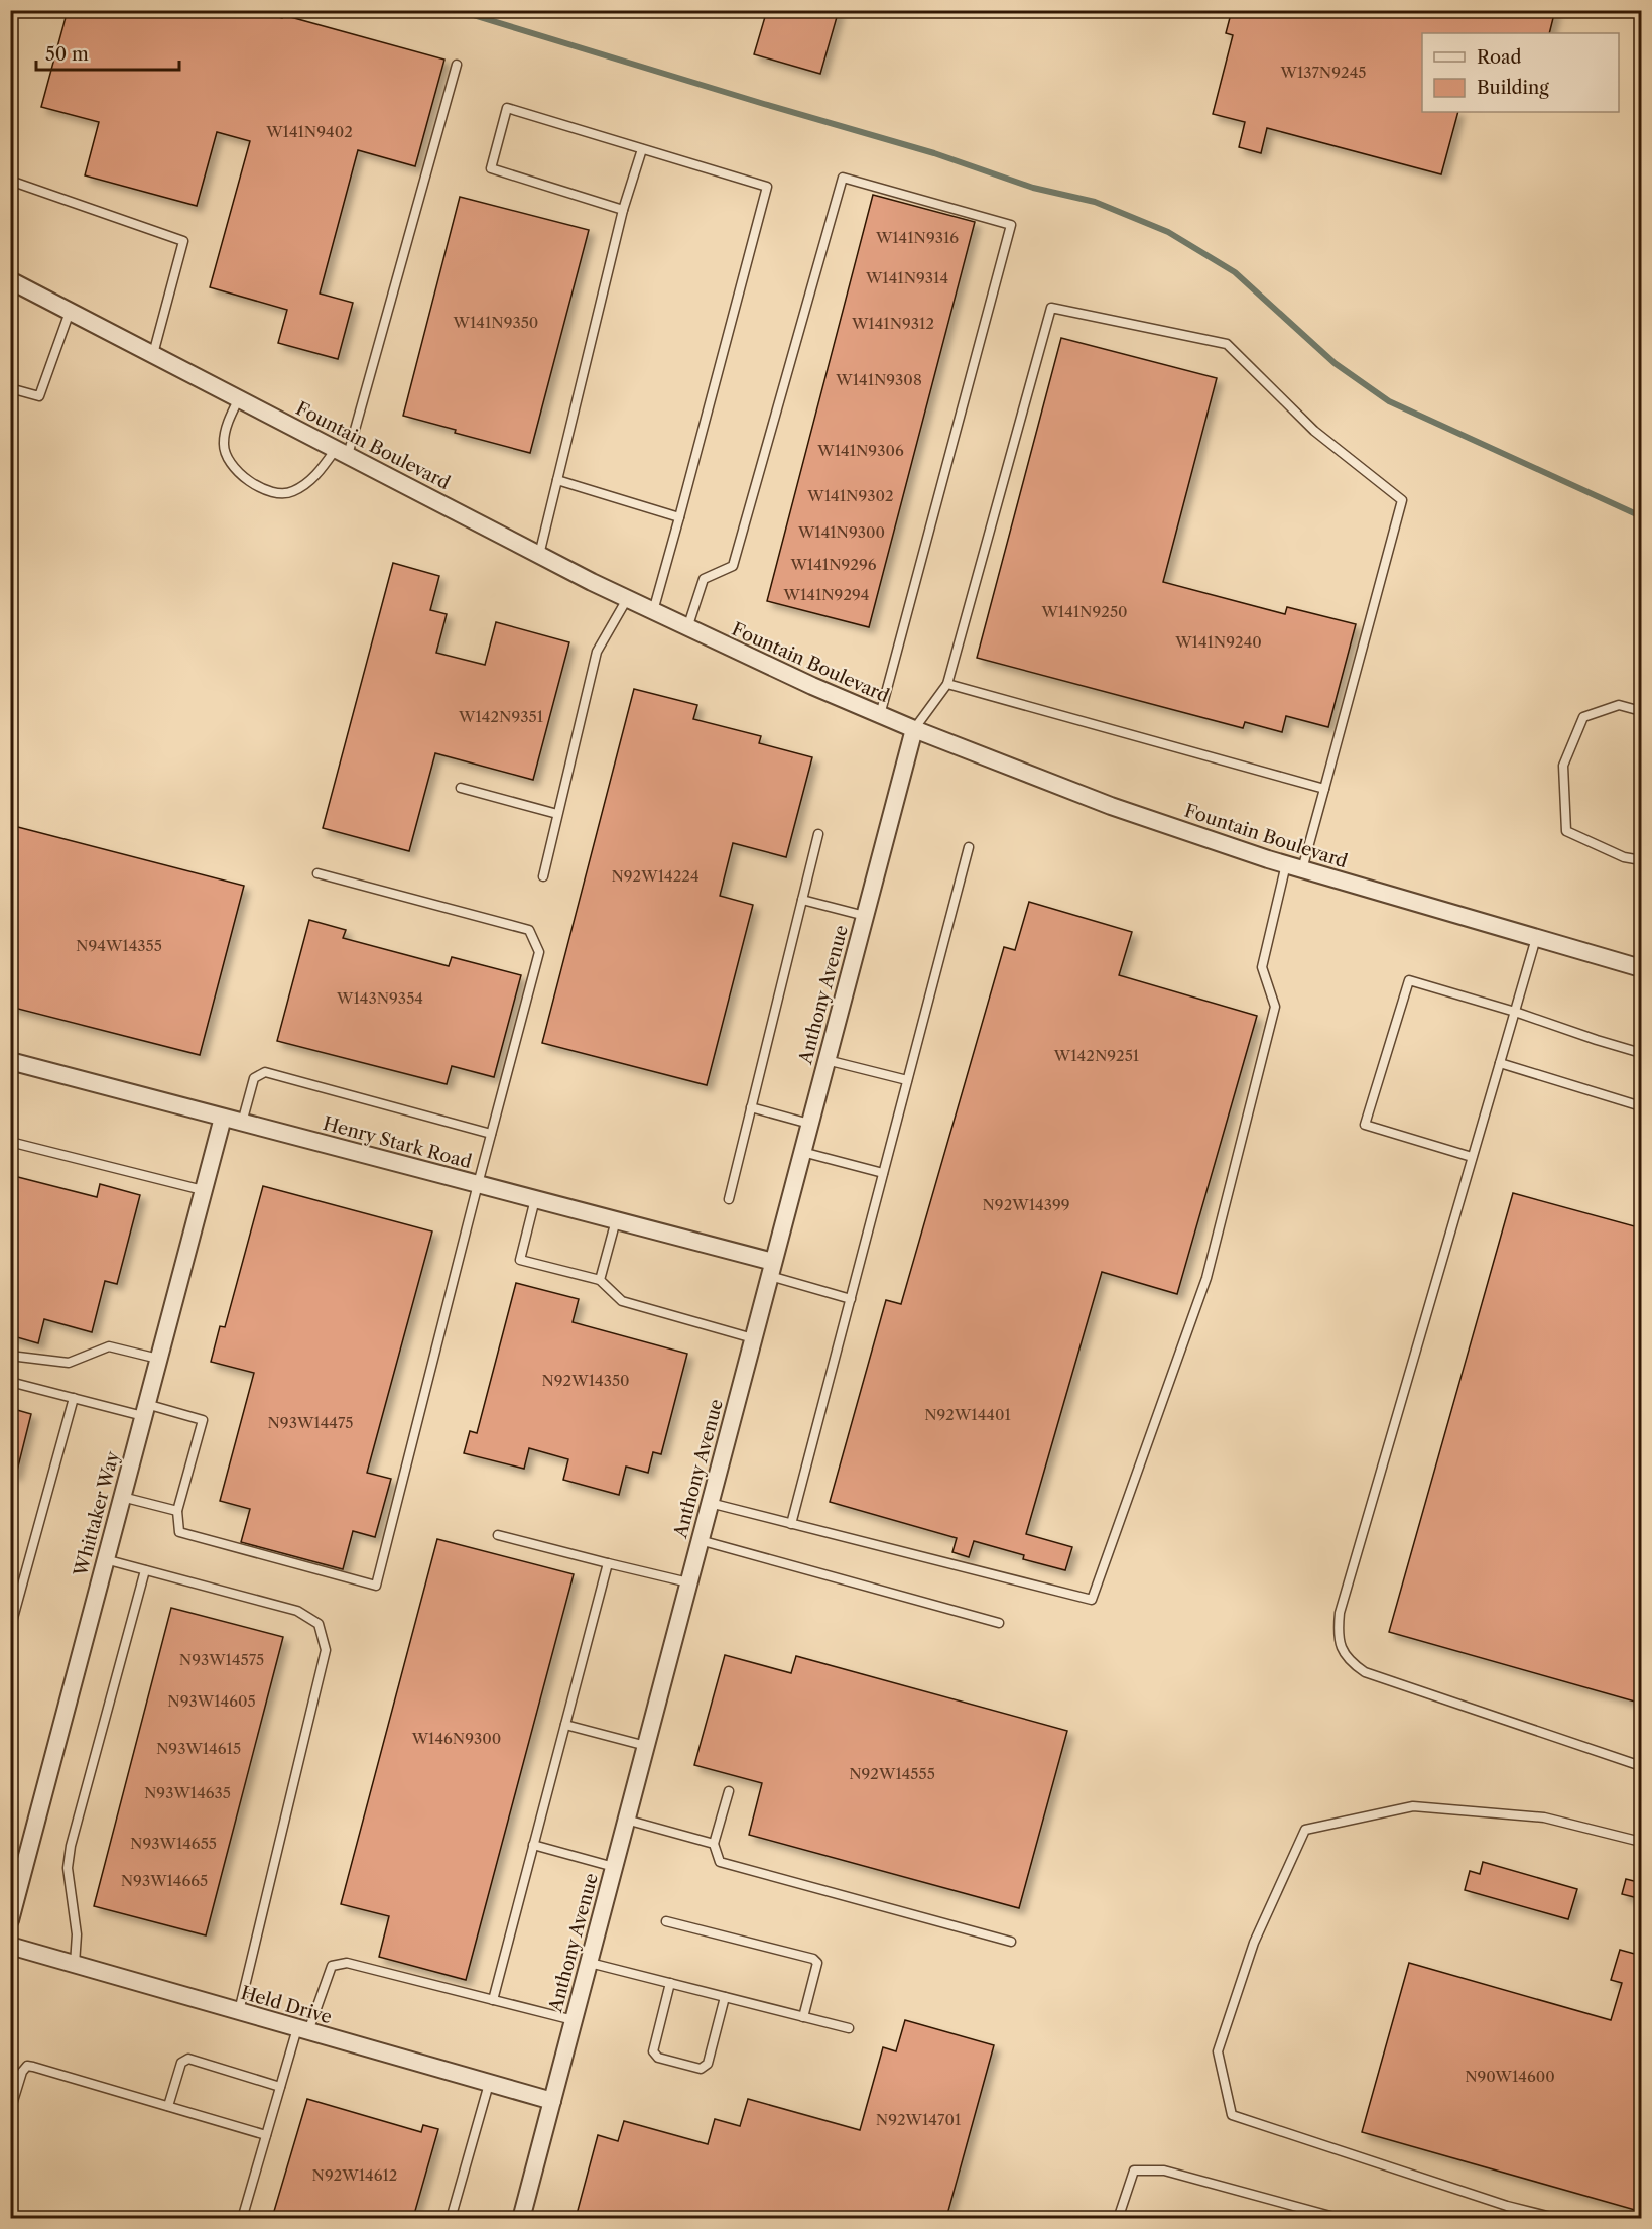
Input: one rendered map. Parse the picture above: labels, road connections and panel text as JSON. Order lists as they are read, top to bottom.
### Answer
{
  "streets": {
    "street": [
      "Fountain Boulevard",
      "Anthony Avenue",
      "Henry Stark Road",
      "Whittaker Way",
      "Held Drive"
    ]
  },
  "crossings": [
    ["Fountain Boulevard", "Anthony Avenue"],
    ["Anthony Avenue", "Henry Stark Road"],
    ["Anthony Avenue", "Held Drive"],
    ["Henry Stark Road", "Whittaker Way"]
  ],
  "house_numbers": [
    "W137N9245",
    "W141N9402",
    "W141N9316",
    "W141N9314",
    "W141N9350",
    "W141N9312",
    "W141N9308",
    "W141N9306",
    "W141N9302",
    "W141N9300",
    "W141N9296",
    "W141N9294",
    "W141N9250",
    "W141N9240",
    "W142N9351",
    "N92W14224",
    "N94W14355",
    "W143N9354",
    "W142N9251",
    "N92W14399",
    "N92W14350",
    "N92W14401",
    "N93W14475",
    "N93W14575",
    "N93W14605",
    "W146N9300",
    "N93W14615",
    "N92W14555",
    "N93W14635",
    "N93W14655",
    "N93W14665",
    "N90W14600",
    "N92W14701",
    "N92W14612"
  ],
  "legend": ["Road", "Building"],
  "scale_bar": "50 m"
}
